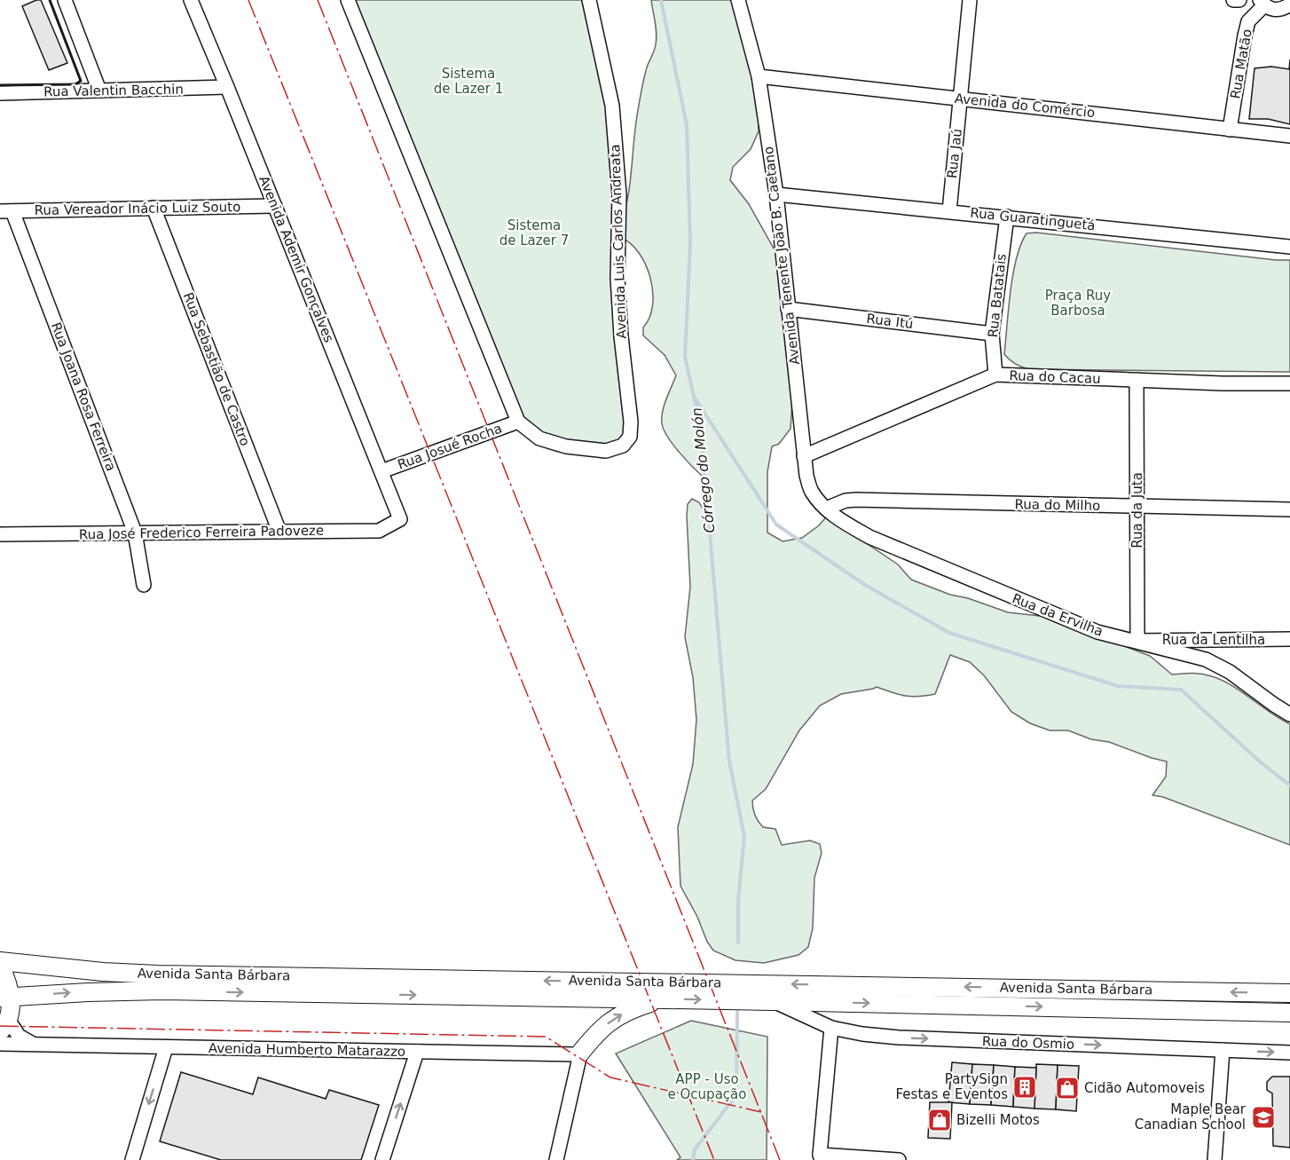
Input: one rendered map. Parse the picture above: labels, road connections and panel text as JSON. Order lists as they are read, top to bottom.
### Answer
{
  "streets": {
    "main road": ["Avenida Santa Bárbara"],
    "street": [
      "Rua Matão",
      "Rua Valentin Bacchin",
      "Avenida do Comércio",
      "Rua Jaú",
      "Rua Vereador Inácio Luiz Souto",
      "Rua Guaratinguetá",
      "Avenida Luis Carlos Andreata",
      "Avenida Tenente João B. Caetano",
      "Avenida Ademir Gonçalves",
      "Rua Batatais",
      "Rua Itú",
      "Rua Sebastião de Castro",
      "Rua do Cacau",
      "Rua Joana Rosa Ferreira",
      "Rua Josué Rocha",
      "Rua do Milho",
      "Rua da Juta",
      "Rua José Frederico Ferreira Padoveze",
      "Rua da Ervilha",
      "Rua da Lentilha",
      "Rua do Osmio",
      "Avenida Humberto Matarazzo"
    ]
  },
  "crossings": [
    ["Rua Matão", "Avenida do Comércio"],
    ["Rua Valentin Bacchin", "Avenida Ademir Gonçalves"],
    ["Avenida do Comércio", "Rua Jaú"],
    ["Avenida do Comércio", "Avenida Tenente João B. Caetano"],
    ["Rua Jaú", "Rua Guaratinguetá"],
    ["Rua Vereador Inácio Luiz Souto", "Avenida Ademir Gonçalves"],
    ["Rua Vereador Inácio Luiz Souto", "Rua Sebastião de Castro"],
    ["Rua Vereador Inácio Luiz Souto", "Rua Joana Rosa Ferreira"],
    ["Rua Guaratinguetá", "Avenida Tenente João B. Caetano"],
    ["Rua Guaratinguetá", "Rua Batatais"],
    ["Avenida Luis Carlos Andreata", "Rua Josué Rocha"],
    ["Avenida Tenente João B. Caetano", "Rua Itú"],
    ["Avenida Tenente João B. Caetano", "Rua do Cacau"],
    ["Avenida Tenente João B. Caetano", "Rua do Milho"],
    ["Avenida Tenente João B. Caetano", "Rua da Ervilha"],
    ["Avenida Ademir Gonçalves", "Rua Josué Rocha"],
    ["Avenida Ademir Gonçalves", "Rua José Frederico Ferreira Padoveze"],
    ["Rua Batatais", "Rua Itú"],
    ["Rua Batatais", "Rua do Cacau"],
    ["Rua Sebastião de Castro", "Rua José Frederico Ferreira Padoveze"],
    ["Rua do Cacau", "Rua da Juta"],
    ["Rua Joana Rosa Ferreira", "Rua José Frederico Ferreira Padoveze"],
    ["Rua do Milho", "Rua da Juta"],
    ["Rua do Milho", "Rua da Ervilha"],
    ["Rua da Juta", "Rua da Ervilha"],
    ["Rua da Juta", "Rua da Lentilha"],
    ["Rua da Ervilha", "Rua da Lentilha"],
    ["Avenida Santa Bárbara", "Rua do Osmio"]
  ],
  "one_way": ["Rua do Osmio"],
  "water": ["Córrego do Molón"],
  "parks": [
    "Sistema de Lazer 1",
    "Sistema de Lazer 7",
    "Praça Ruy Barbosa",
    "APP - Uso e Ocupação"
  ],
  "places": {
    "building": ["PartySign Festas e Eventos"],
    "shop": ["Cidão Automoveis", "Bizelli Motos"],
    "school or university": ["Maple Bear Canadian School"]
  }
}
